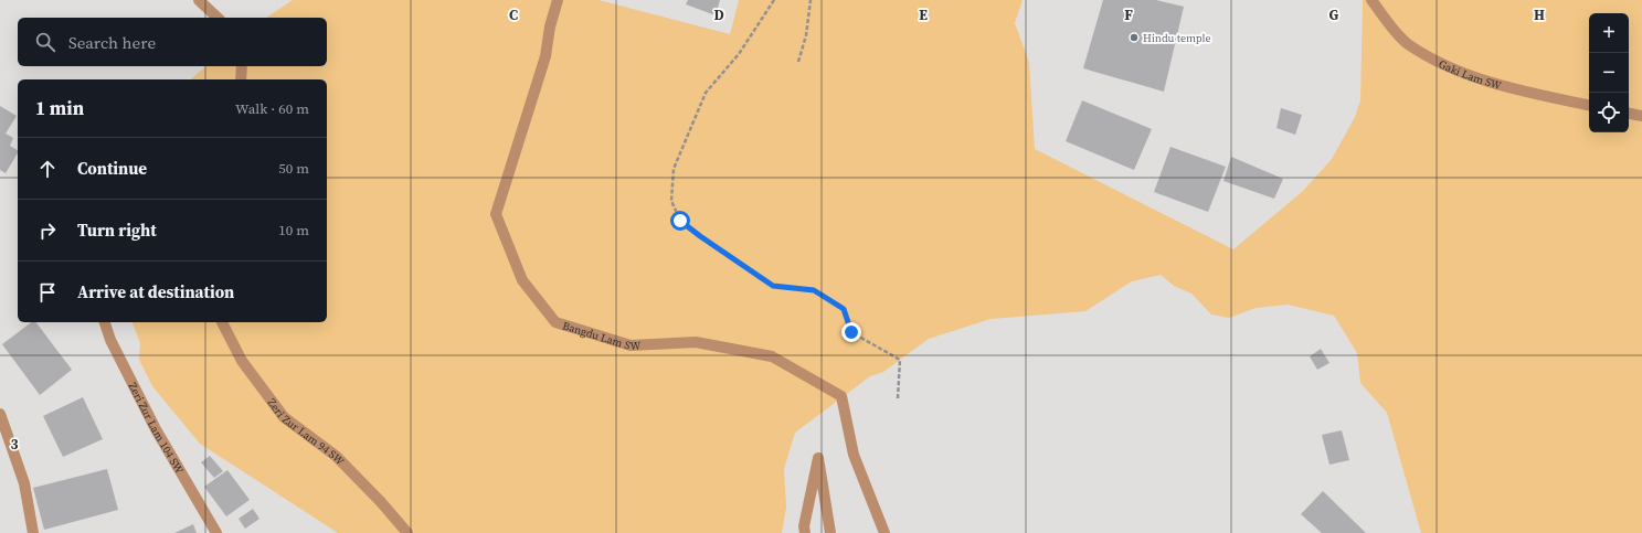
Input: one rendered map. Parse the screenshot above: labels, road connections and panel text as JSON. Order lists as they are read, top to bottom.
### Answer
{
  "streets": {
    "street": [
      "Gaki Lam SW",
      "Bangdu Lam SW",
      "Zeri Zur Lam 104 SW",
      "Zeri Zur Lam 94 SW"
    ]
  },
  "places": ["Hindu temple"],
  "page": {
    "map_buttons": ["+", "−"],
    "search": "Search here",
    "heading": ["1 min", "Walk · 60 m"],
    "list": [
      ["Continue", "50 m"],
      ["Turn right", "10 m"],
      "Arrive at destination"
    ]
  },
  "grid": {
    "columns": [
      "C",
      "D",
      "E",
      "F",
      "G",
      "H"
    ],
    "rows": ["3"]
  }
}
